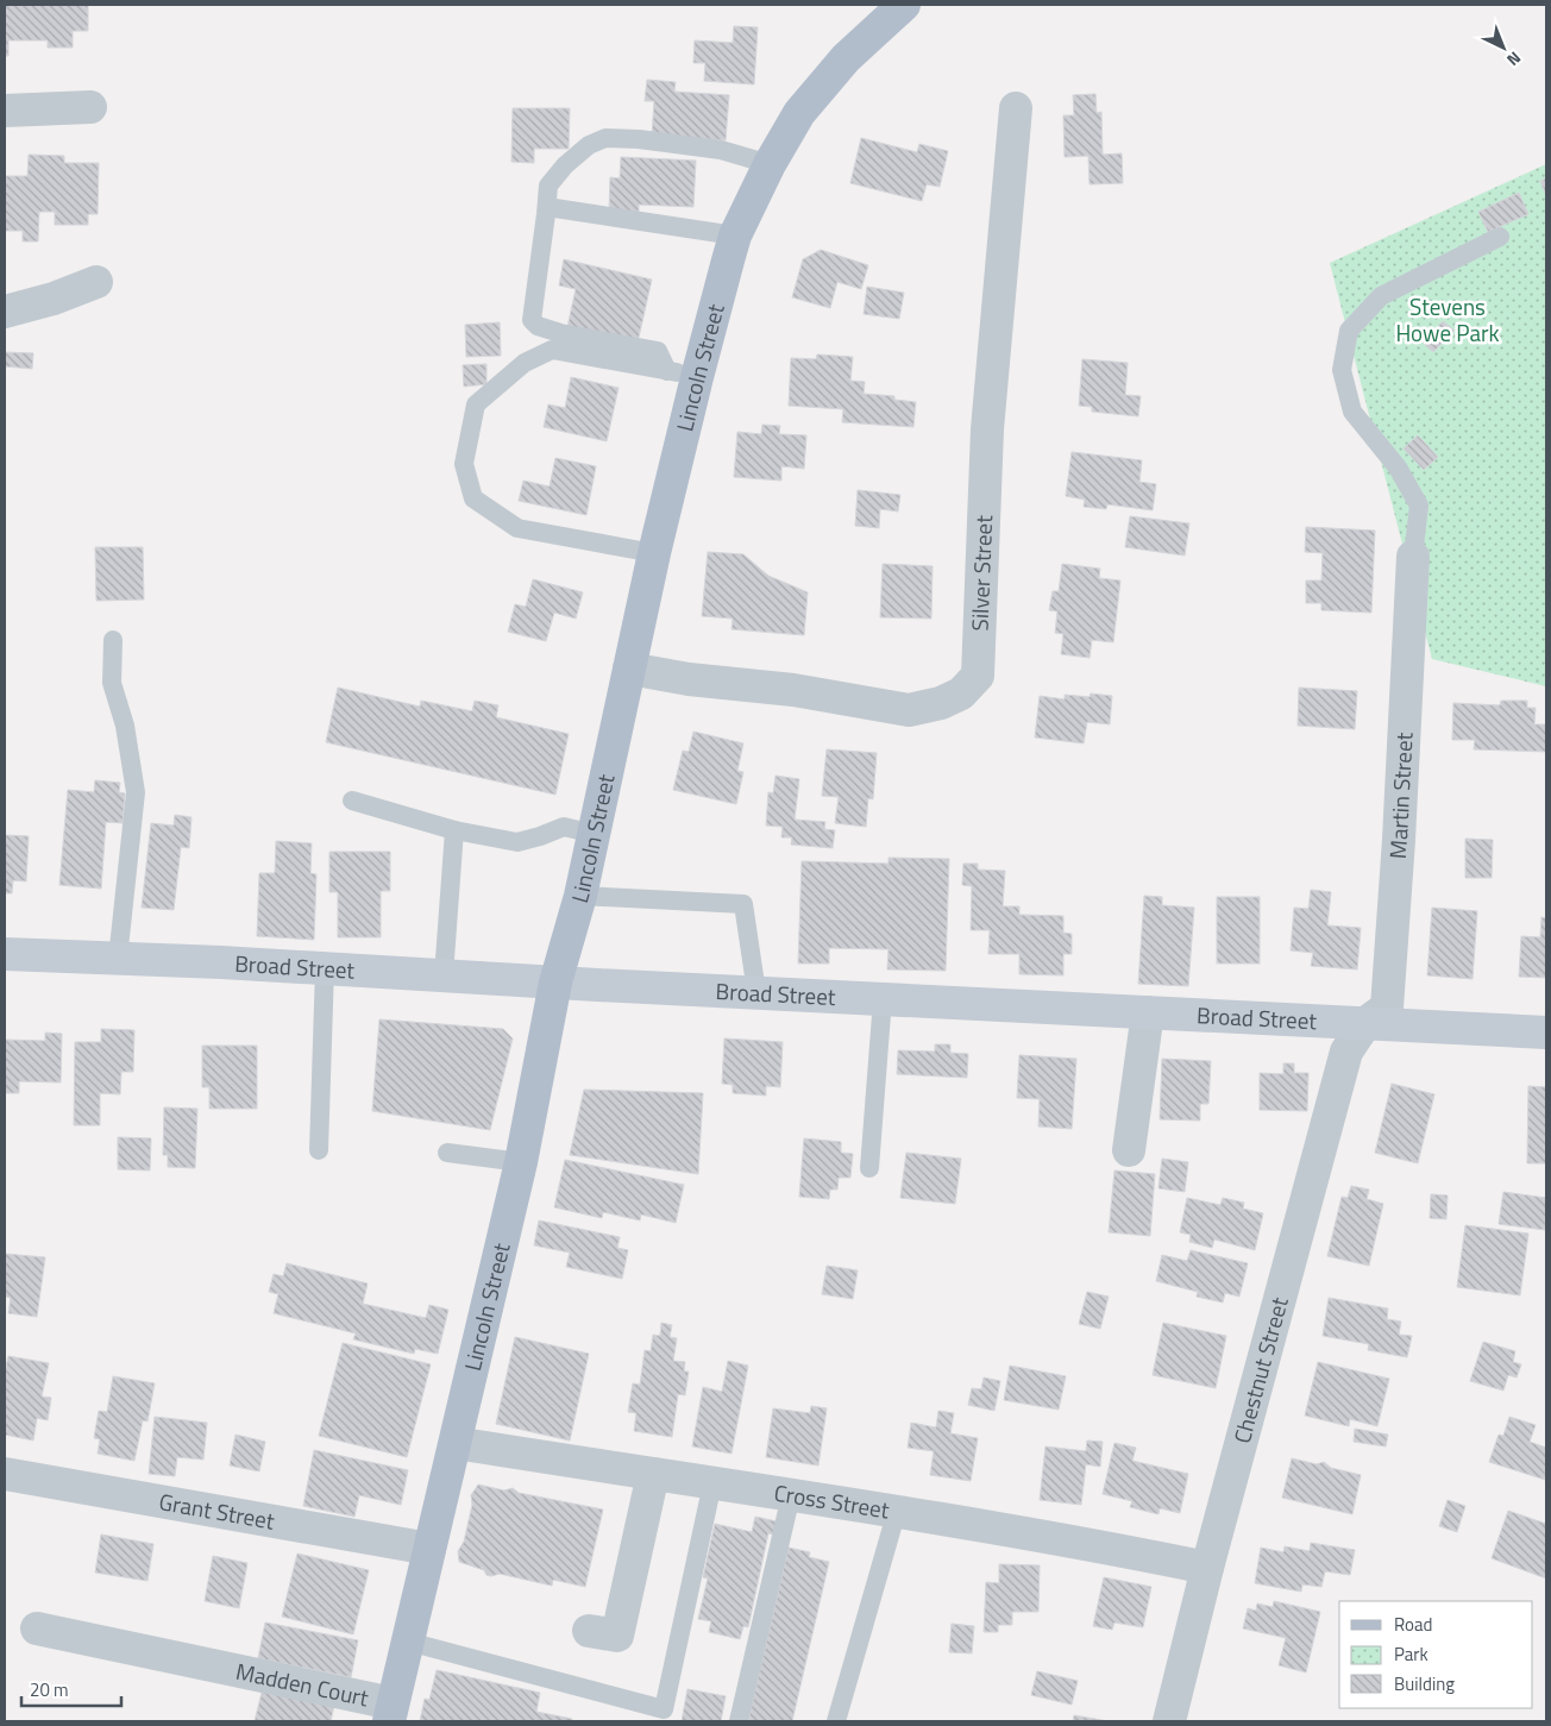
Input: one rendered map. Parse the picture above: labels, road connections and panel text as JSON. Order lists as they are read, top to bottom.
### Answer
{
  "streets": {
    "main road": ["Lincoln Street"],
    "street": [
      "Silver Street",
      "Martin Street",
      "Broad Street",
      "Chestnut Street",
      "Cross Street",
      "Grant Street",
      "Madden Court"
    ]
  },
  "crossings": [
    ["Lincoln Street", "Silver Street"],
    ["Lincoln Street", "Broad Street"],
    ["Lincoln Street", "Cross Street"],
    ["Lincoln Street", "Grant Street"],
    ["Lincoln Street", "Madden Court"],
    ["Martin Street", "Broad Street"],
    ["Martin Street", "Chestnut Street"],
    ["Broad Street", "Chestnut Street"],
    ["Chestnut Street", "Cross Street"]
  ],
  "parks": ["Stevens Howe Park"],
  "legend": ["Road", "Park", "Building"],
  "scale_bar": "20 m",
  "north": "bottom right"
}
